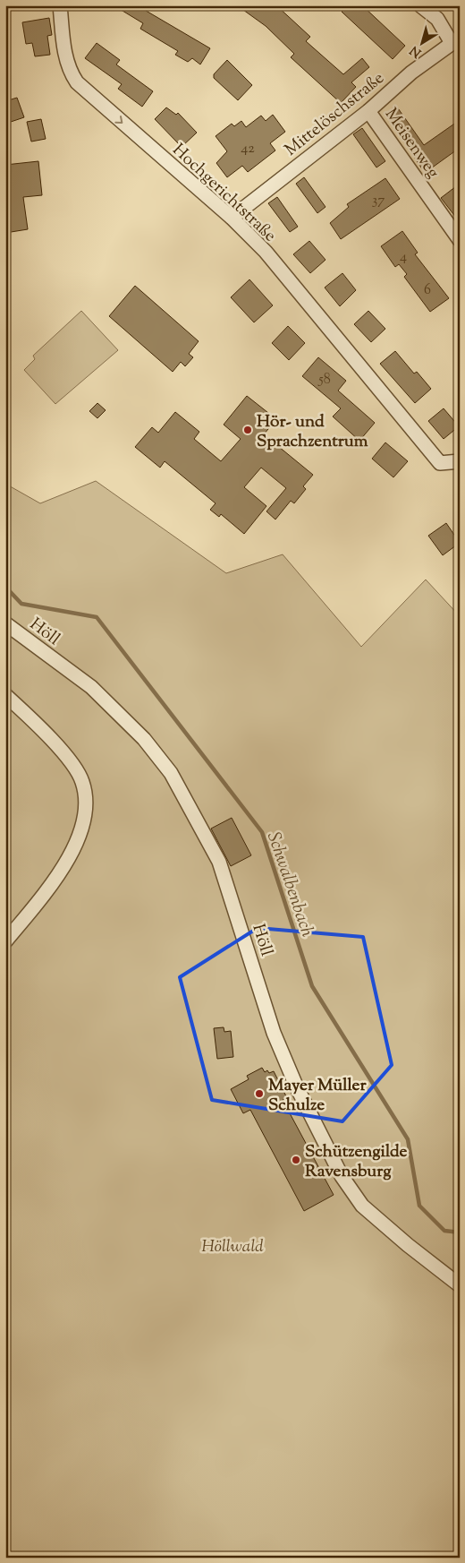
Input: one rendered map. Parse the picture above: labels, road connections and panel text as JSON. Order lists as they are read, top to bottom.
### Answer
{
  "streets": {
    "street": [
      "Mittelöschstraße",
      "Meisenweg",
      "Hochgerichtstraße",
      "Höll"
    ]
  },
  "crossings": [
    ["Mittelöschstraße", "Meisenweg"],
    ["Mittelöschstraße", "Hochgerichtstraße"]
  ],
  "one_way": ["Hochgerichtstraße"],
  "water": ["Schwalbenbach"],
  "parks": ["Höllwald"],
  "places": ["Hör- und Sprachzentrum", "Mayer Müller Schulze", "Schützengilde Ravensburg"],
  "house_numbers": [
    "42",
    "37",
    "4",
    "6",
    "58"
  ],
  "north": "bottom left"
}
